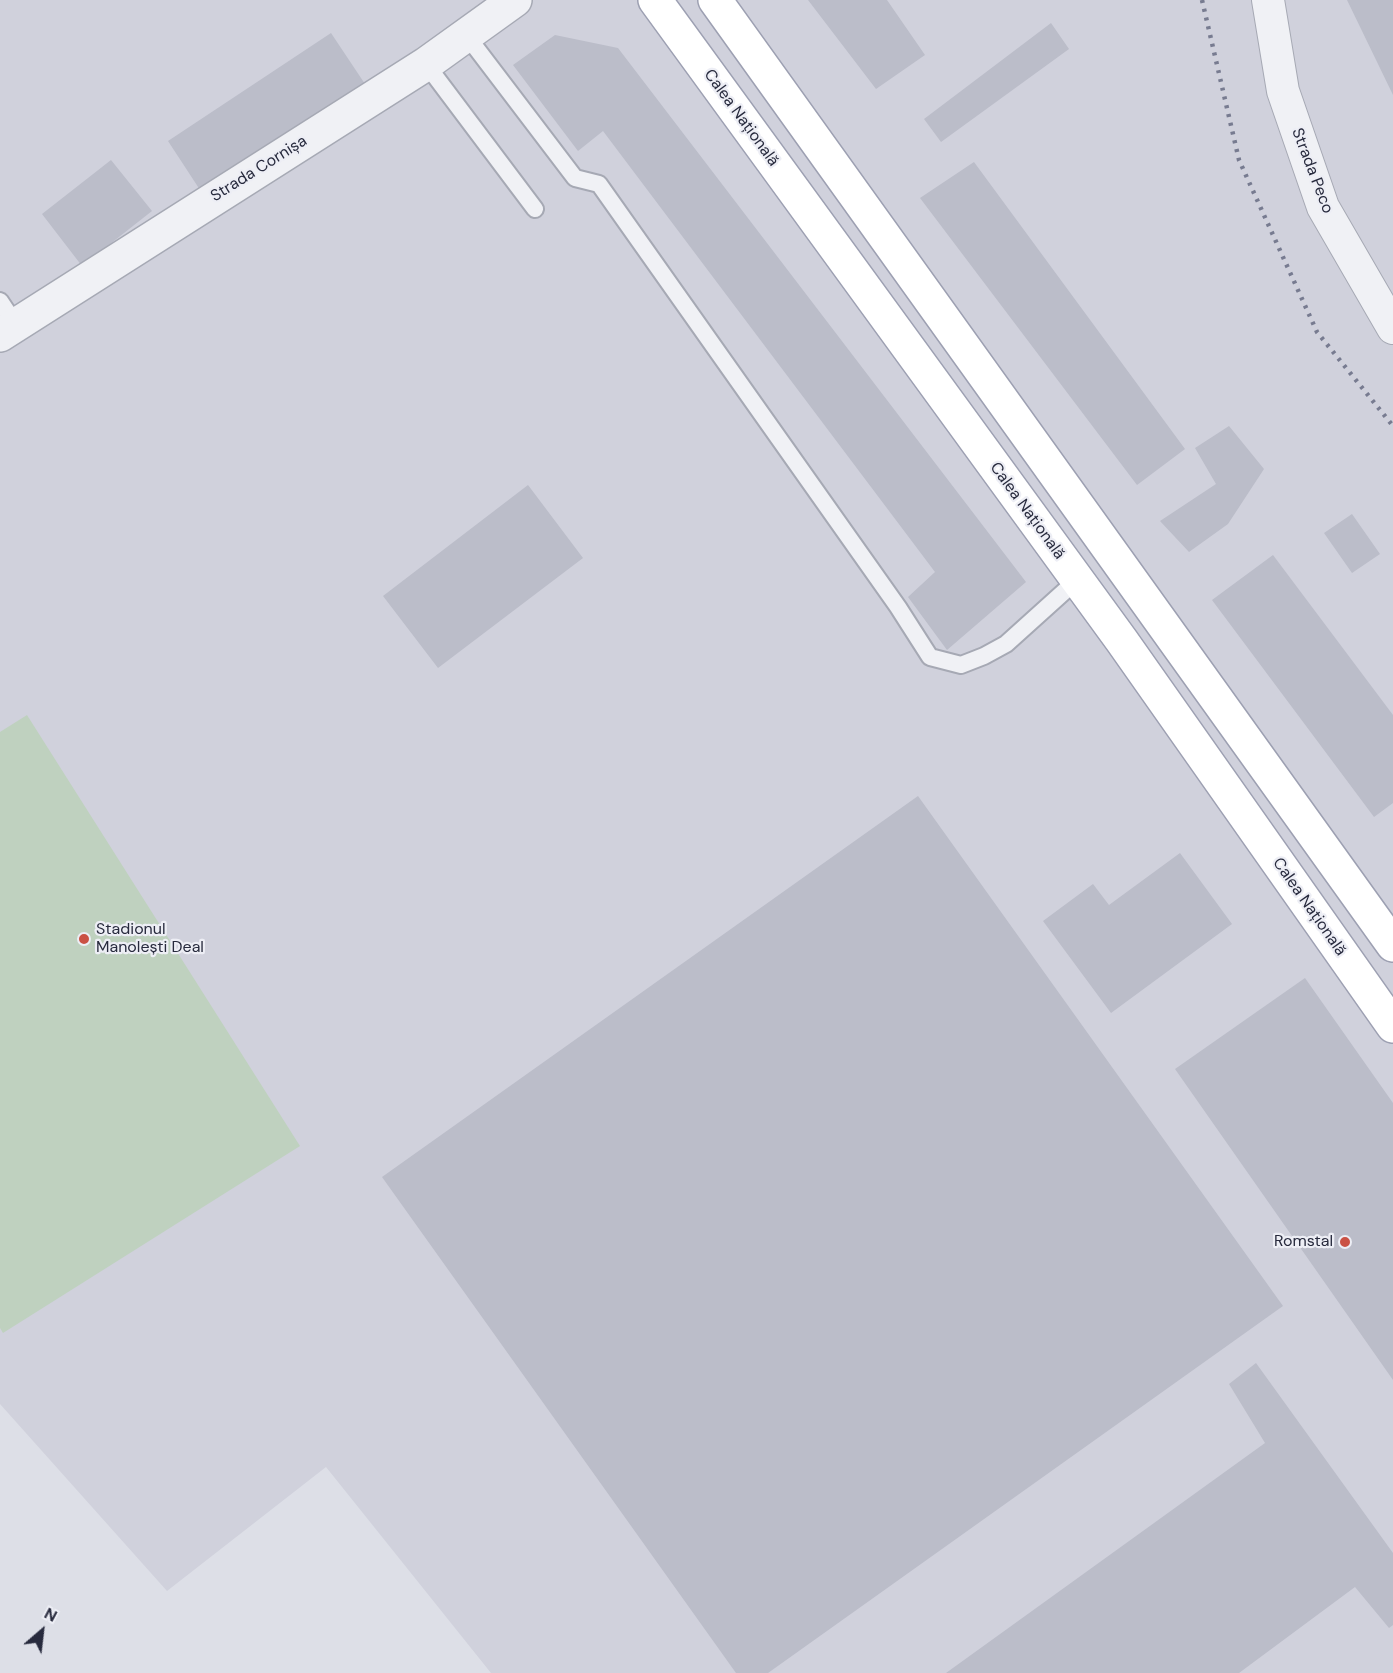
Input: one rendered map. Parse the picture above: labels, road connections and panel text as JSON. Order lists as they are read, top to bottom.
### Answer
{
  "streets": {
    "main road": ["Calea Națională"],
    "street": ["Strada Cornișa", "Strada Peco"]
  },
  "places": ["Stadionul Manolești Deal", "Romstal"],
  "north": "top right"
}
